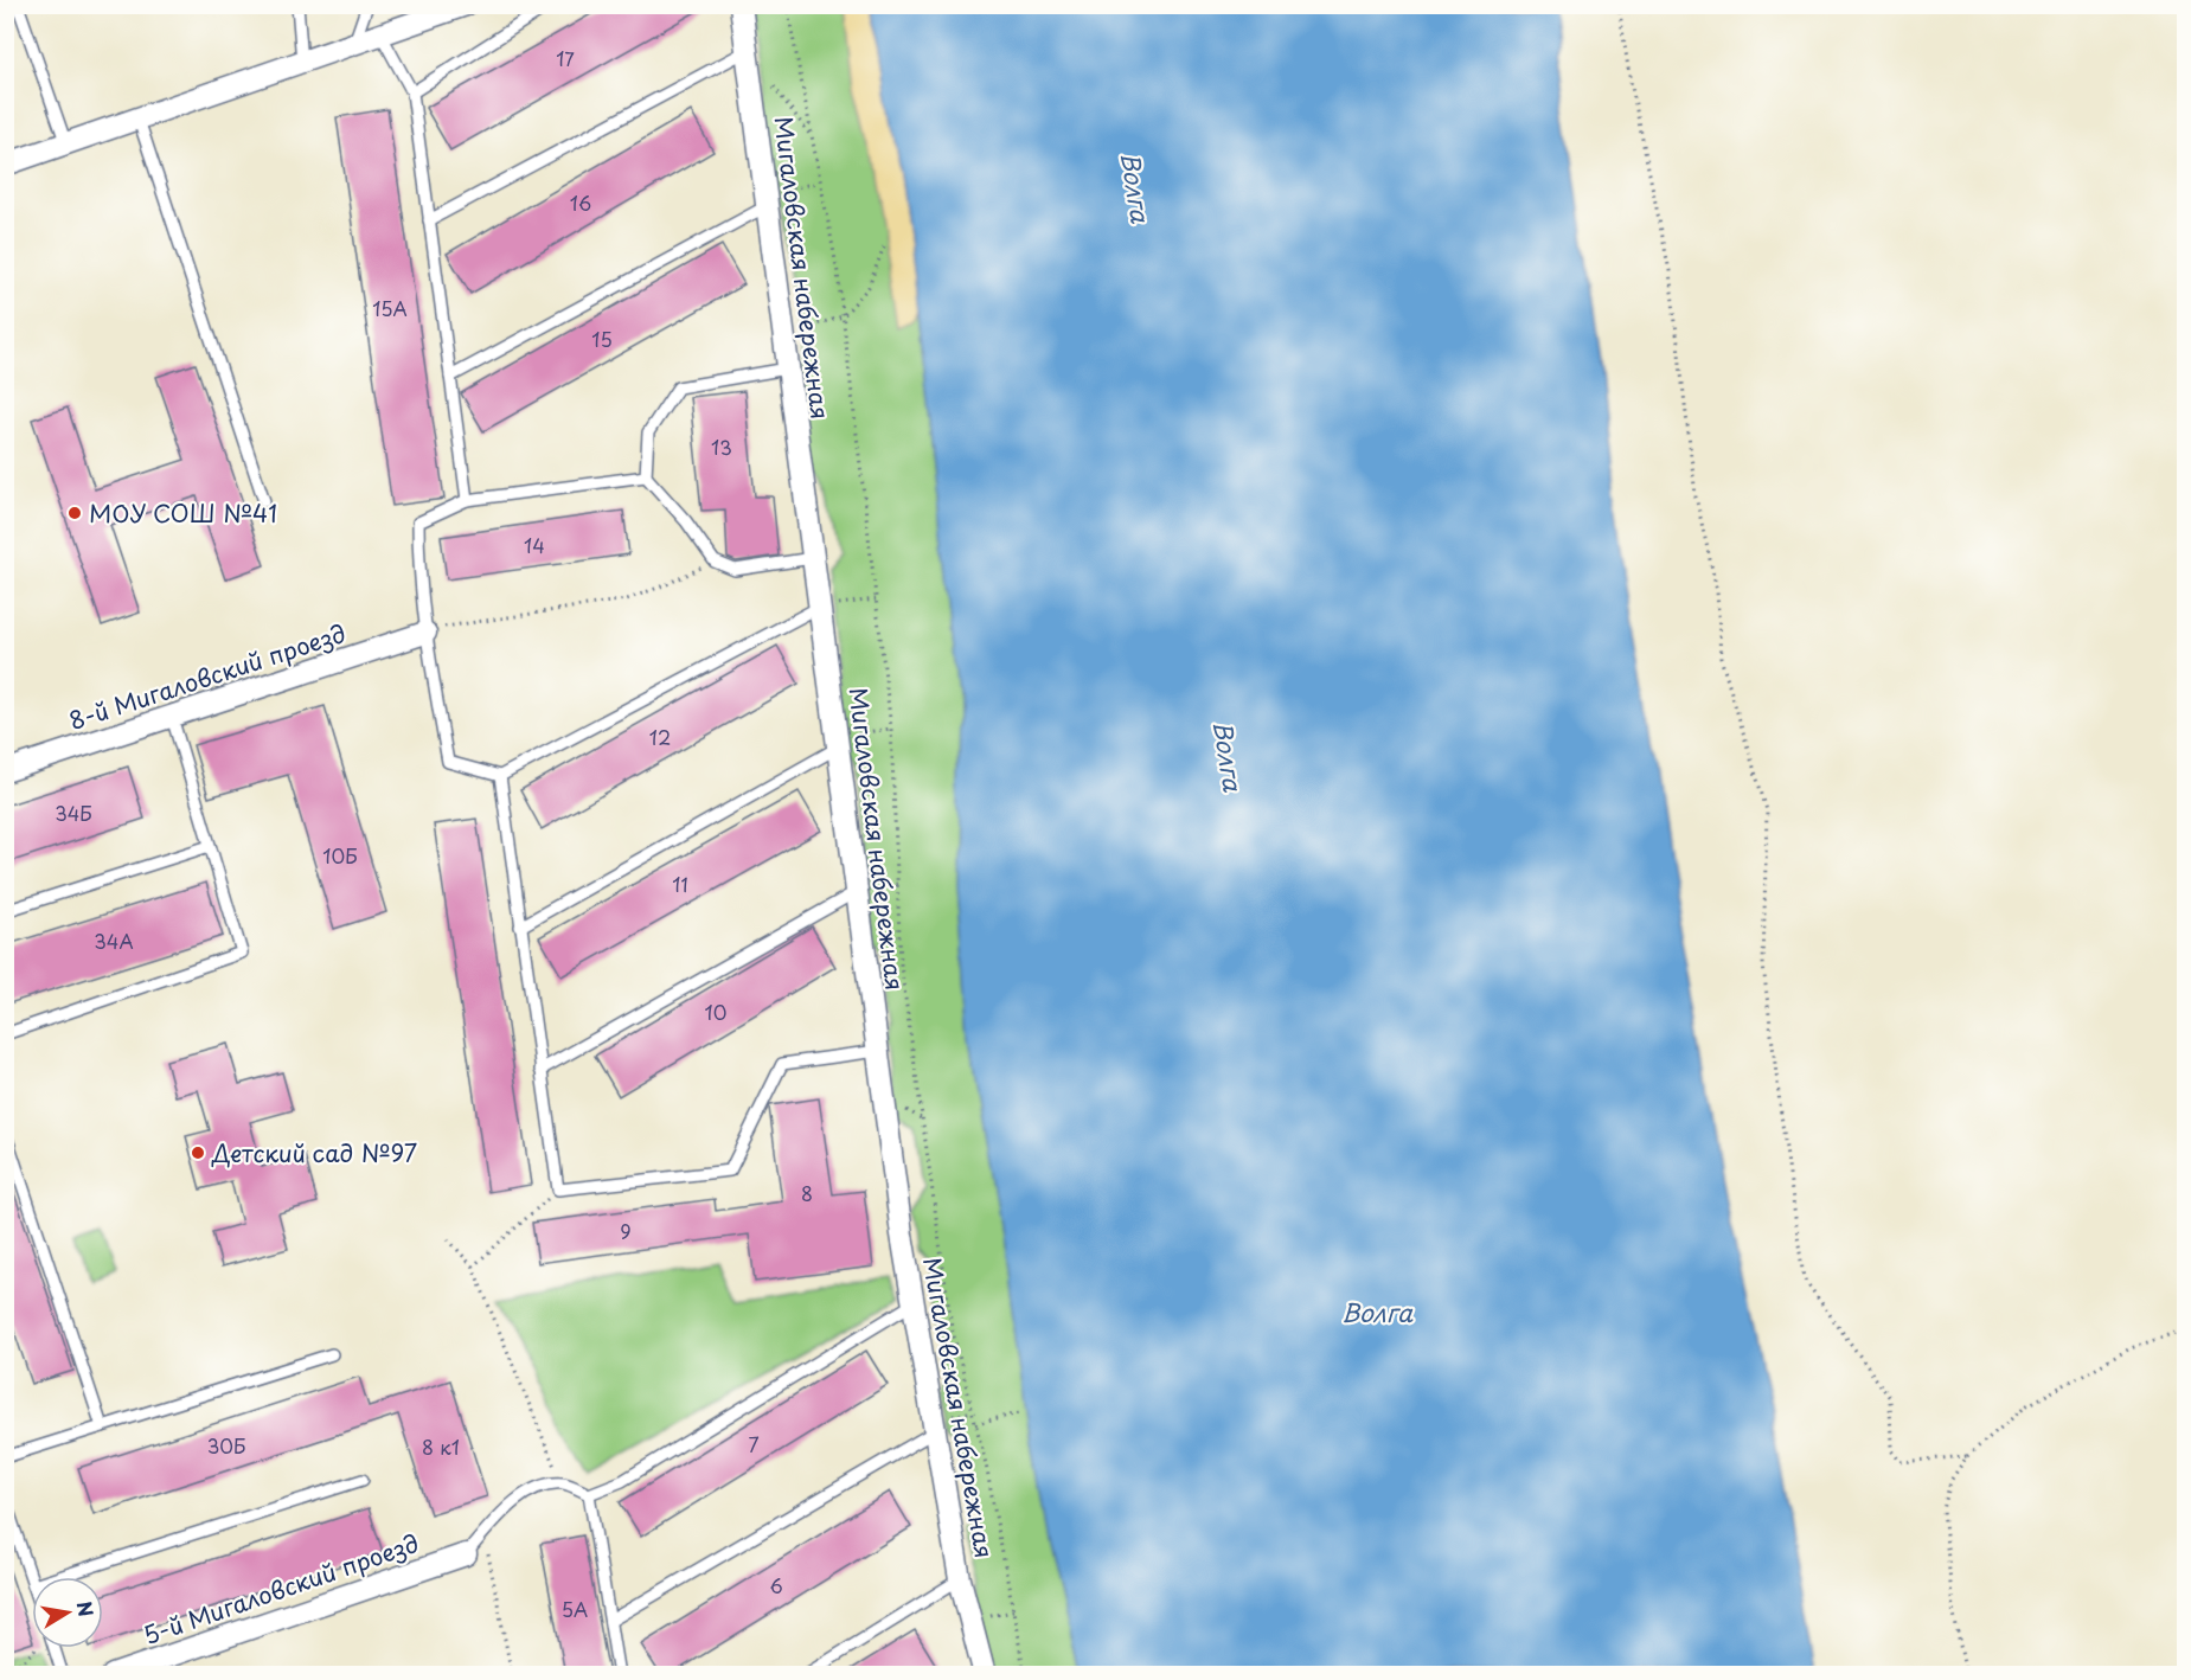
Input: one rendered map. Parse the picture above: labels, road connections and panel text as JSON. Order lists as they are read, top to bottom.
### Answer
{
  "streets": {
    "street": ["Мигаловская набережная", "8-й Мигаловский проезд", "5-й Мигаловский проезд"]
  },
  "water": ["Волга"],
  "places": ["МОУ СОШ №41", "Детский сад №97"],
  "house_numbers": [
    "17",
    "16",
    "15А",
    "15",
    "13",
    "14",
    "12",
    "34Б",
    "10Б",
    "11",
    "34А",
    "10",
    "8",
    "9",
    "7",
    "30Б",
    "8 к1",
    "6",
    "5А"
  ],
  "north": "right"
}
